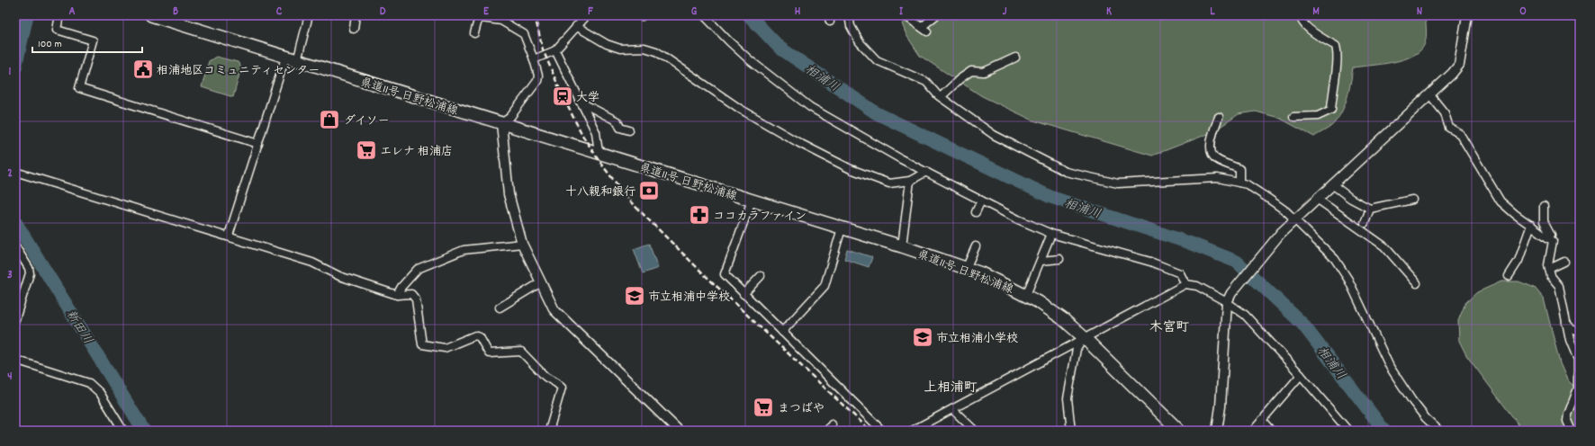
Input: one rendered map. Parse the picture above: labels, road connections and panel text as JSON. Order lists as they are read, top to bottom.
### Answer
{
  "streets": {
    "main road": ["県道11号 日野松浦線"]
  },
  "districts": ["木宮町", "上相浦町"],
  "water": ["相浦川", "新田川"],
  "places": {
    "public building": ["相浦地区コミュニティセンター"],
    "station": ["大学"],
    "shop": ["ダイソー"],
    "supermarket": ["エレナ 相浦店", "まつばや"],
    "bank": ["十八親和銀行"],
    "pharmacy": ["ココカラファイン"],
    "school or university": ["市立相浦中学校", "市立相浦小学校"]
  },
  "scale_bar": "100 m",
  "grid": {
    "columns": [
      "A",
      "B",
      "C",
      "D",
      "E",
      "F",
      "G",
      "H",
      "I",
      "J",
      "K",
      "L",
      "M",
      "N",
      "O"
    ],
    "rows": [
      "1",
      "2",
      "3",
      "4"
    ]
  }
}
